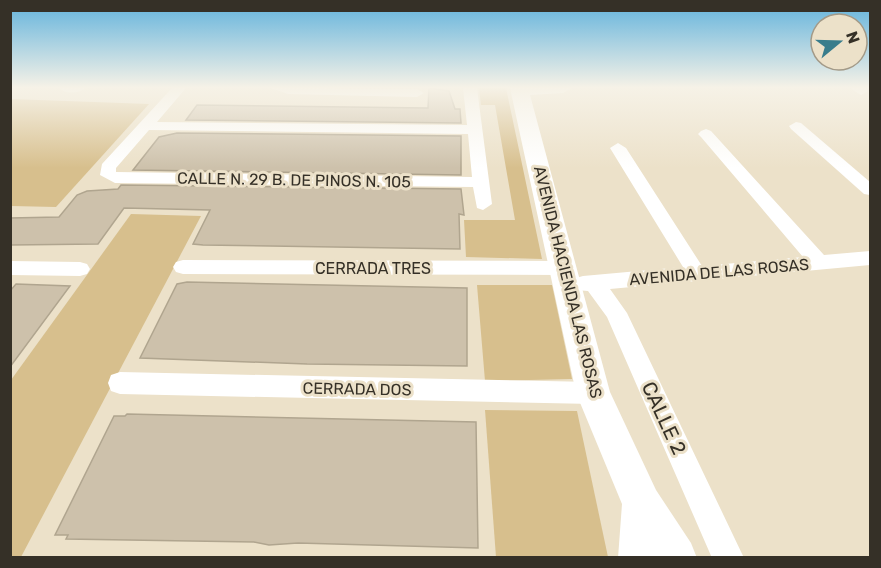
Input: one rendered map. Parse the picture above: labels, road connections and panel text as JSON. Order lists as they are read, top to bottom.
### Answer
{
  "streets": {
    "main road": ["AVENIDA HACIENDA LAS ROSAS"],
    "street": [
      "CALLE N. 29 B. DE PINOS N. 105",
      "CERRADA TRES",
      "AVENIDA DE LAS ROSAS",
      "CERRADA DOS",
      "CALLE 2"
    ]
  },
  "crossings": [
    ["CERRADA TRES", "AVENIDA DE LAS ROSAS"],
    ["CERRADA TRES", "AVENIDA HACIENDA LAS ROSAS"],
    ["CERRADA TRES", "CALLE 2"],
    ["AVENIDA DE LAS ROSAS", "AVENIDA HACIENDA LAS ROSAS"],
    ["AVENIDA DE LAS ROSAS", "CALLE 2"],
    ["AVENIDA HACIENDA LAS ROSAS", "CERRADA DOS"],
    ["AVENIDA HACIENDA LAS ROSAS", "CALLE 2"]
  ],
  "north": "right"
}
